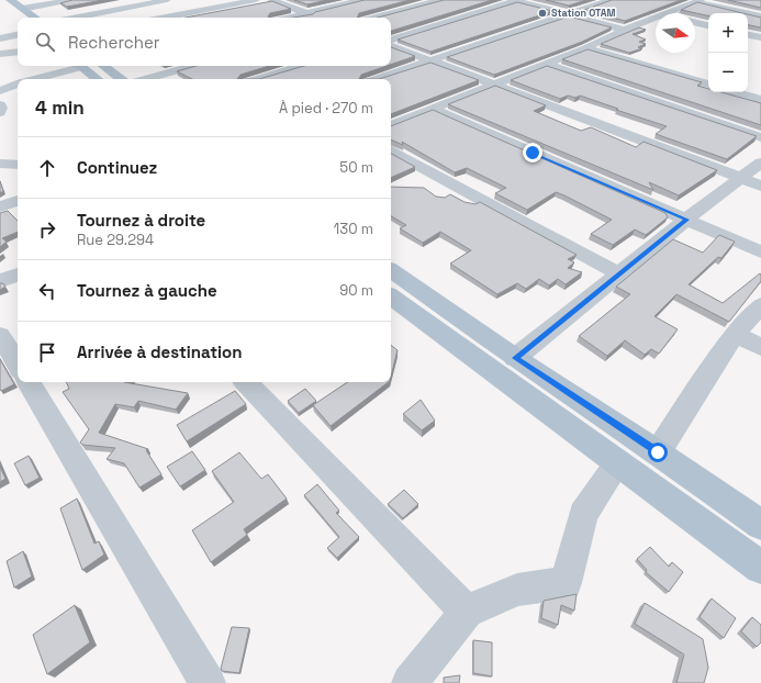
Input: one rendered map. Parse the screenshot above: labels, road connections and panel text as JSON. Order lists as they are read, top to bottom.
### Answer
{
  "places": ["Station OTAM"],
  "north": "right",
  "page": {
    "map_buttons": ["+", "−"],
    "search": "Rechercher",
    "heading": ["4 min", "À pied · 270 m"],
    "list": [
      ["Continuez", "50 m"],
      ["Tournez à droite", "Rue 29.294", "130 m"],
      ["Tournez à gauche", "90 m"],
      "Arrivée à destination"
    ]
  }
}
